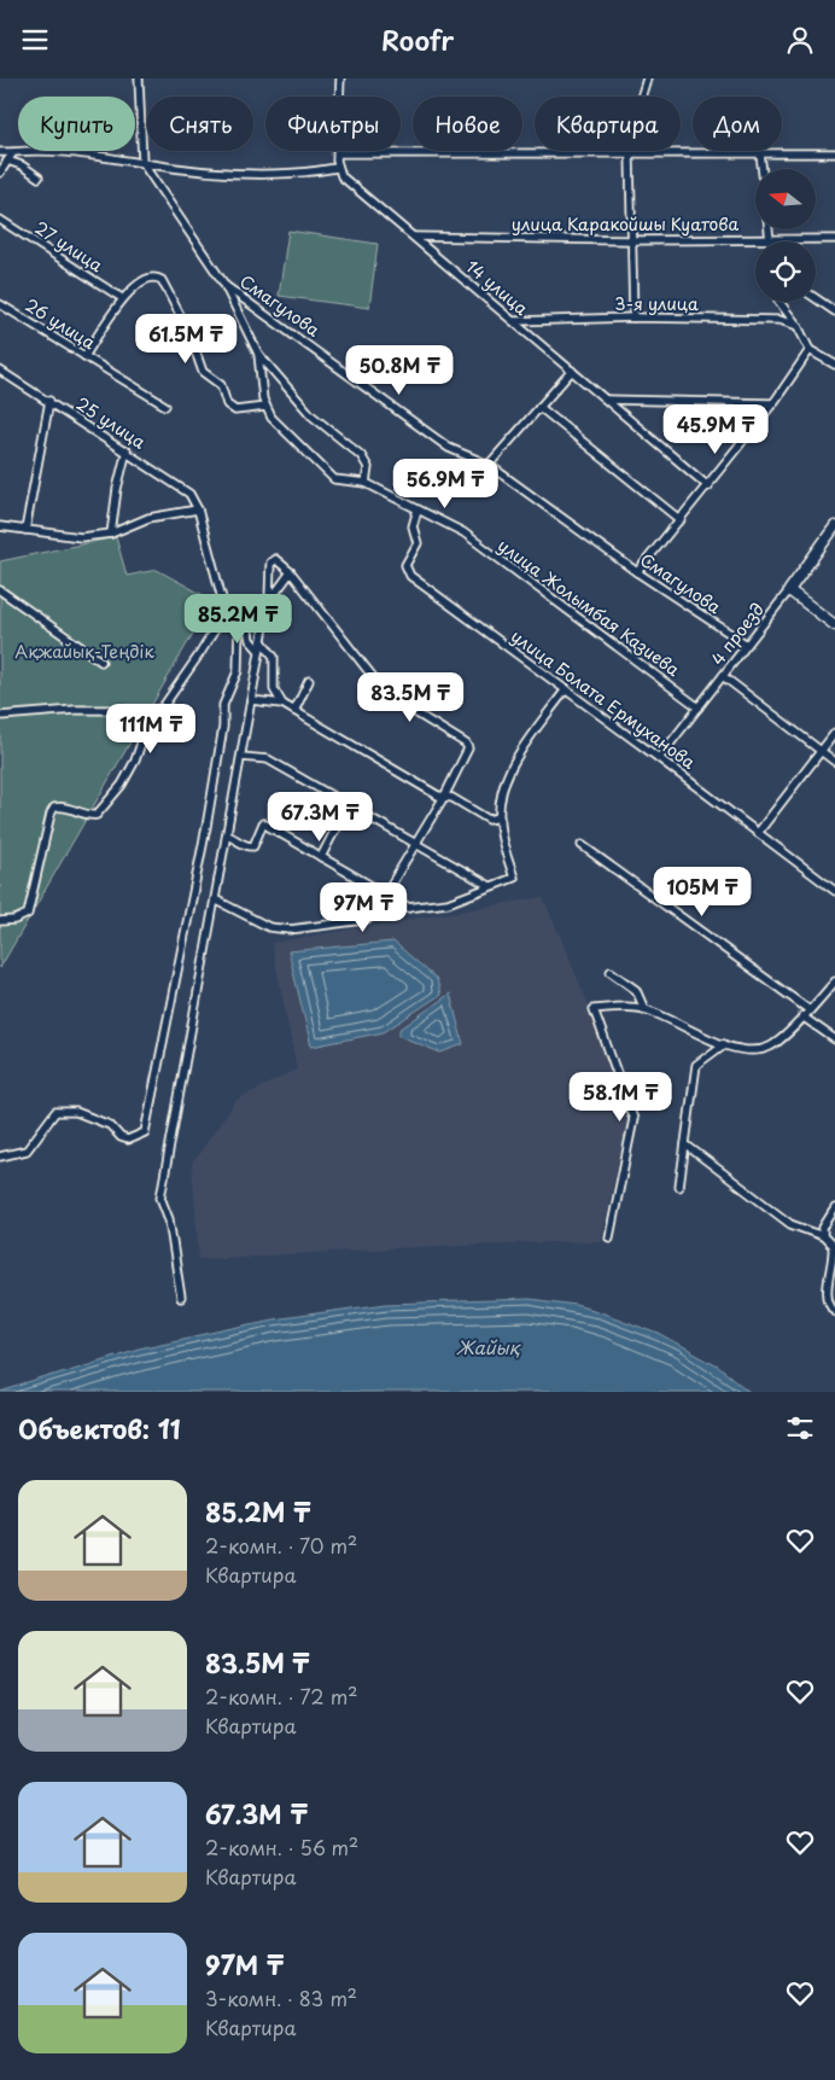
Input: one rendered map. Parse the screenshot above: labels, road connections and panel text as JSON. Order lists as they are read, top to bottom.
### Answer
{
  "streets": {
    "street": [
      "улица Каракойшы Куатова",
      "27 улица",
      "14 улица",
      "3-я улица",
      "Смагулова",
      "26 улица",
      "25 улица",
      "улица Жолымбая Казиева",
      "4 проезд",
      "улица Болата Ермуханова"
    ]
  },
  "crossings": [
    ["улица Каракойшы Куатова", "14 улица"],
    ["14 улица", "3-я улица"],
    ["Смагулова", "улица Жолымбая Казиева"],
    ["Смагулова", "4 проезд"],
    ["улица Жолымбая Казиева", "4 проезд"],
    ["улица Жолымбая Казиева", "улица Болата Ермуханова"],
    ["4 проезд", "улица Болата Ермуханова"]
  ],
  "water": ["Жайық"],
  "parks": ["Ақжайық-Теңдік"],
  "north": "left",
  "page": {
    "header": "Roofr",
    "chip": [
      "Купить",
      "Снять",
      "Фильтры",
      "Новое",
      "Квартира",
      "Дом"
    ],
    "price": [
      "61.5M ₸",
      "50.8M ₸",
      "45.9M ₸",
      "56.9M ₸",
      "85.2M ₸",
      "83.5M ₸",
      "111M ₸",
      "67.3M ₸",
      "105M ₸",
      "97M ₸",
      "58.1M ₸"
    ],
    "heading": "Объектов: 11",
    "list": [
      {
        "name": "85.2M ₸",
        "note": "2-комн. · 70 m² · Квартира"
      },
      {
        "name": "83.5M ₸",
        "note": "2-комн. · 72 m² · Квартира"
      },
      {
        "name": "67.3M ₸",
        "note": "2-комн. · 56 m² · Квартира"
      },
      {
        "name": "97M ₸",
        "note": "3-комн. · 83 m² · Квартира"
      }
    ]
  }
}
